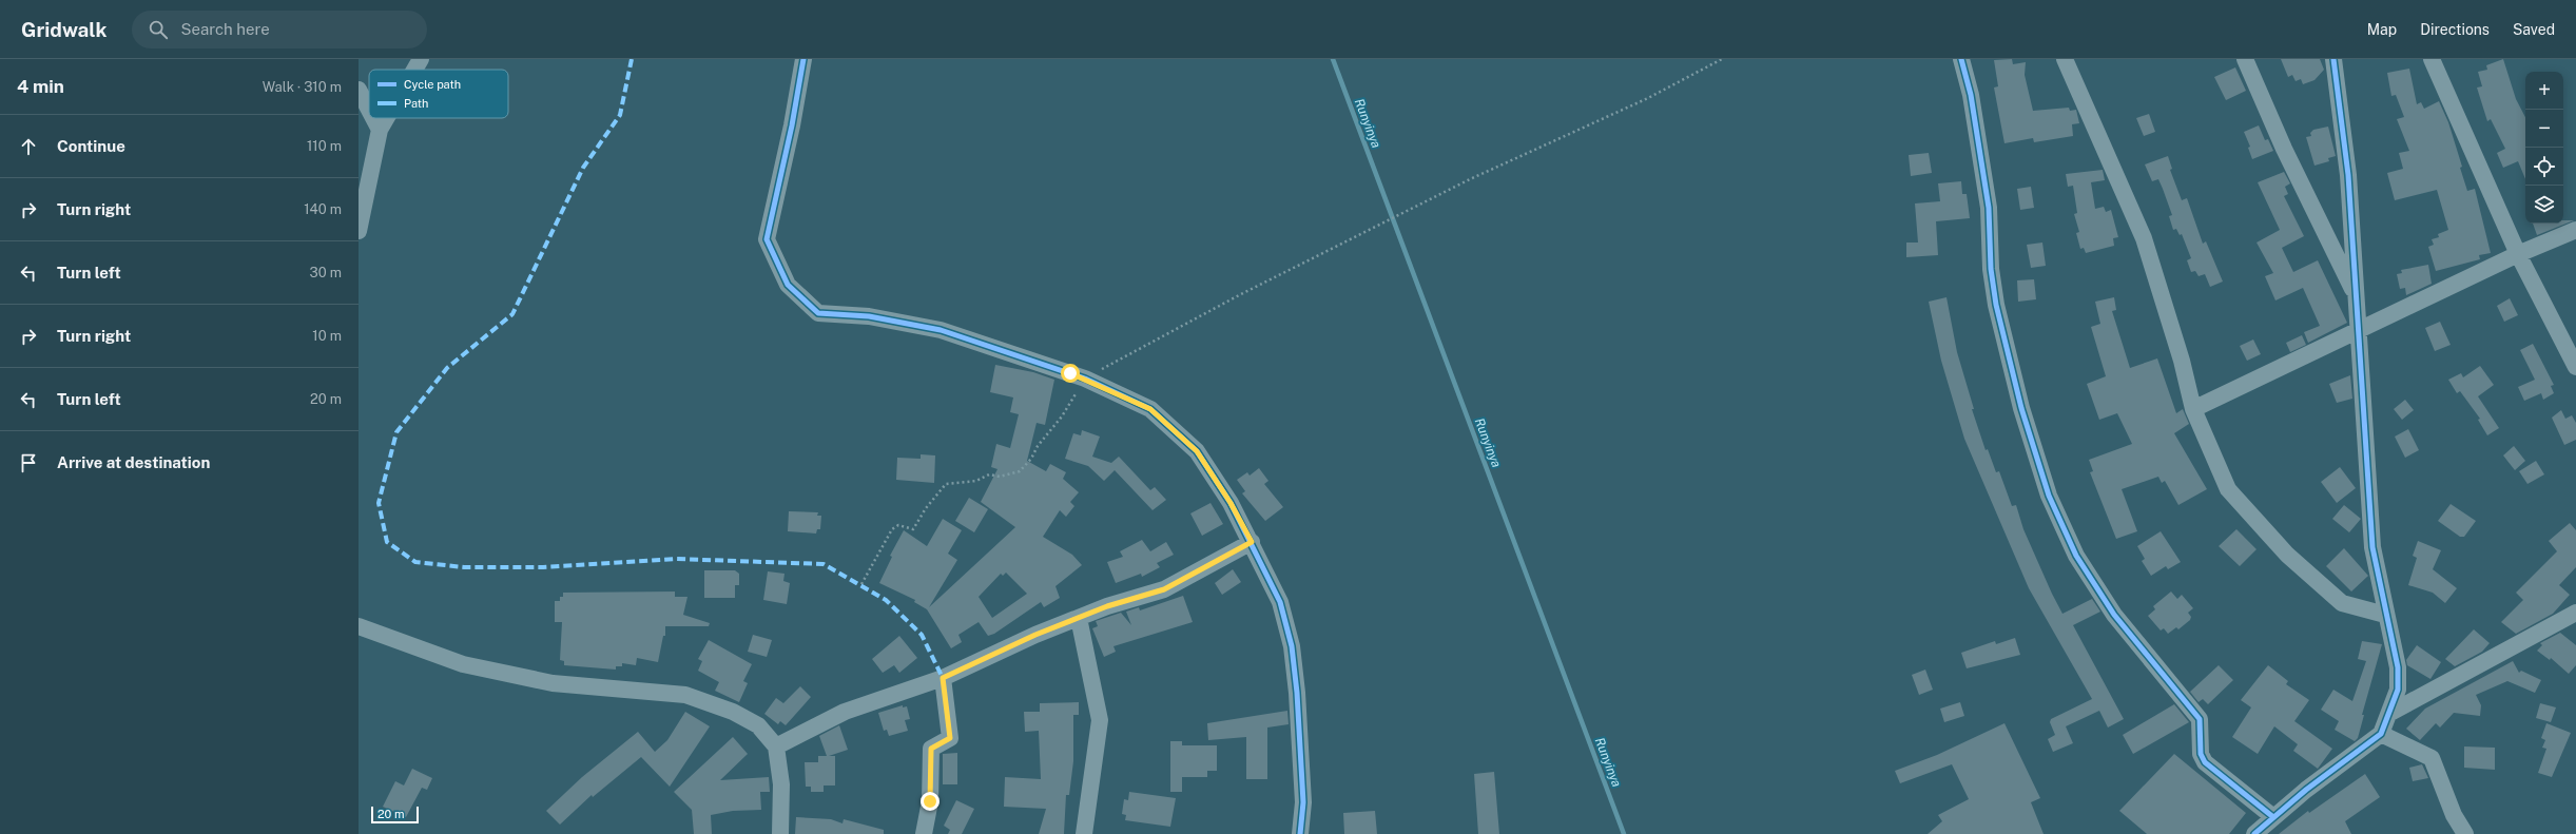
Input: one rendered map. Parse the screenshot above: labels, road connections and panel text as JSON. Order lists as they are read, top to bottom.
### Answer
{
  "water": ["Runyinya"],
  "legend": ["Cycle path", "Path"],
  "scale_bar": "20 m",
  "page": {
    "header": "Gridwalk",
    "search": "Search here",
    "nav": ["Map", "Directions", "Saved"],
    "heading": ["4 min", "Walk · 310 m"],
    "map_buttons": ["+", "−"],
    "list": [
      ["Continue", "110 m"],
      ["Turn right", "140 m"],
      ["Turn left", "30 m"],
      ["Turn right", "10 m"],
      ["Turn left", "20 m"],
      "Arrive at destination"
    ],
    "scale": "20 m"
  }
}
